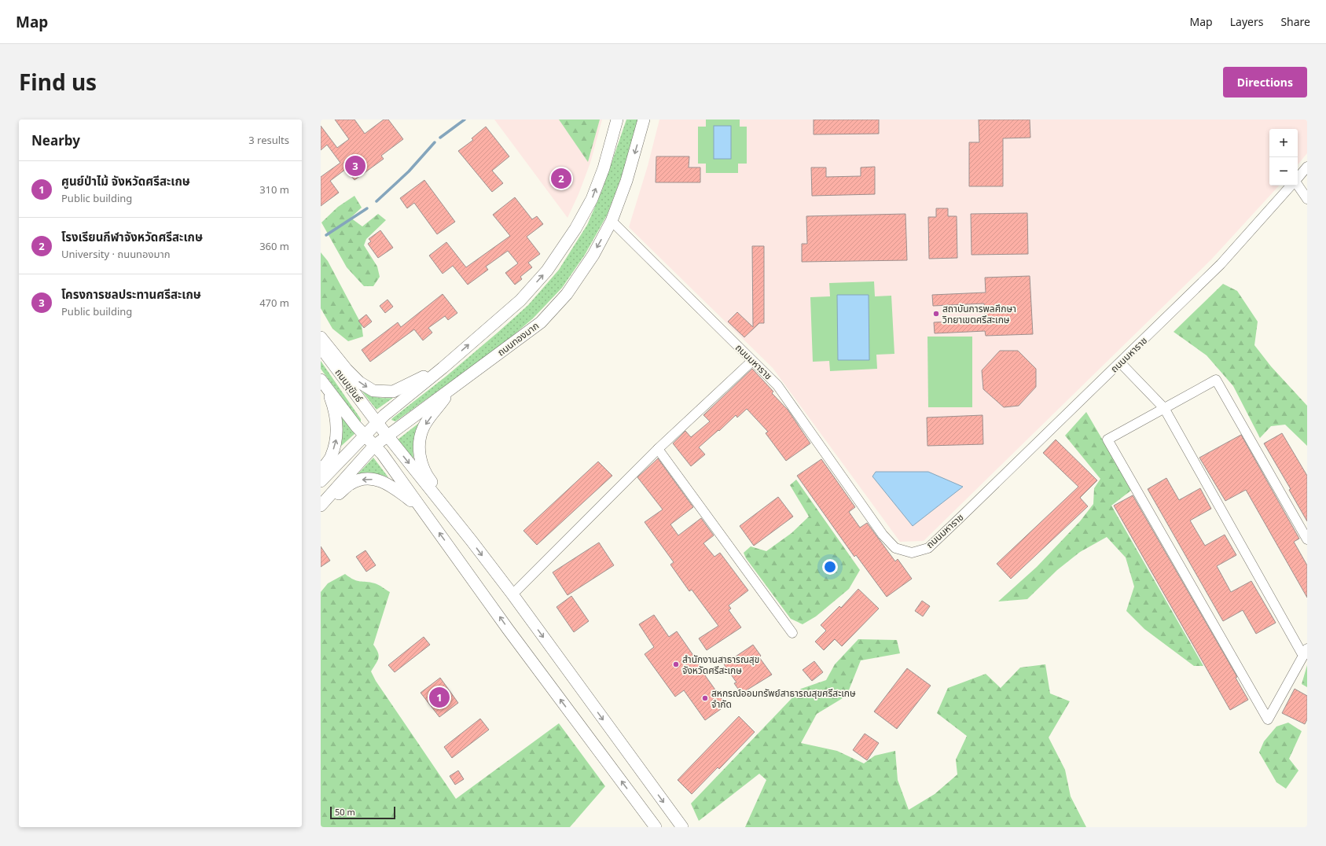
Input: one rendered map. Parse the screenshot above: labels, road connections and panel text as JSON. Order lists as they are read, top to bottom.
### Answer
{
  "streets": {
    "main road": ["ถนนทองมาก", "ถนนขุขันธ์"],
    "street": ["ถนนมหาราช"]
  },
  "crossings": [
    ["ถนนทองมาก", "ถนนมหาราช"],
    ["ถนนทองมาก", "ถนนขุขันธ์"]
  ],
  "places": ["สถาบันการพลศึกษา วิทยาเขตศรีสะเกษ", "สำนักงานสาธารณสุข จังหวัดศรีสะเกษ", "สหกรณ์ออมทรัพย์สาธารณสุขศรีสะเกษ จำกัด"],
  "scale_bar": "50 m",
  "page": {
    "header": "Map",
    "nav": ["Map", "Layers", "Share"],
    "title": "Find us",
    "buttons": "Directions",
    "heading": ["Nearby", "3 results"],
    "map_buttons": ["+", "−"],
    "pins": ["3", "2", "1"],
    "list": [
      {
        "mark": "1",
        "name": "ศูนย์ป่าไม้ จังหวัดศรีสะเกษ",
        "note": "Public building",
        "value": "310 m"
      },
      {
        "mark": "2",
        "name": "โรงเรียนกีฬาจังหวัดศรีสะเกษ",
        "note": "University · ถนนทองมาก",
        "value": "360 m"
      },
      {
        "mark": "3",
        "name": "โครงการชลประทานศรีสะเกษ",
        "note": "Public building",
        "value": "470 m"
      }
    ],
    "scale": "50 m"
  }
}
